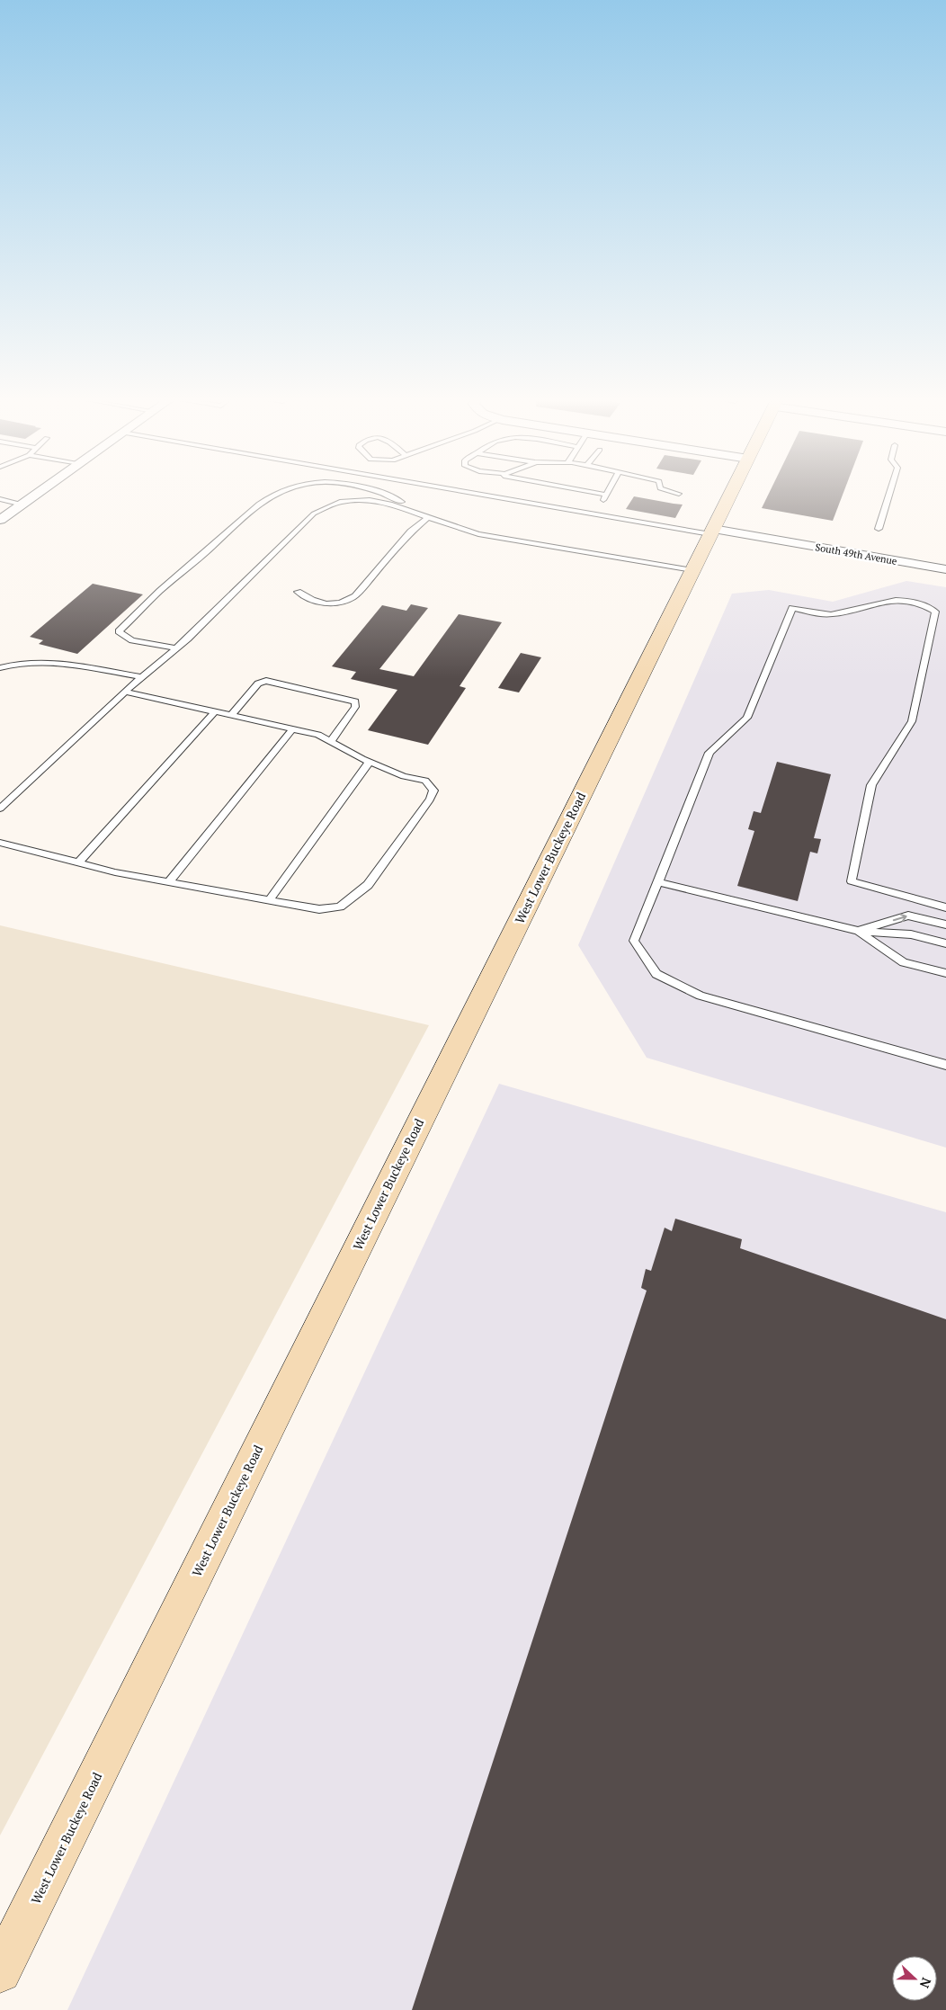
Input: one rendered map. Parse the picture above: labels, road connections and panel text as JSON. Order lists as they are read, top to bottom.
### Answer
{
  "streets": {
    "main road": ["West Lower Buckeye Road"],
    "street": ["South 49th Avenue"]
  },
  "crossings": [
    ["South 49th Avenue", "West Lower Buckeye Road"]
  ],
  "north": "right"
}
